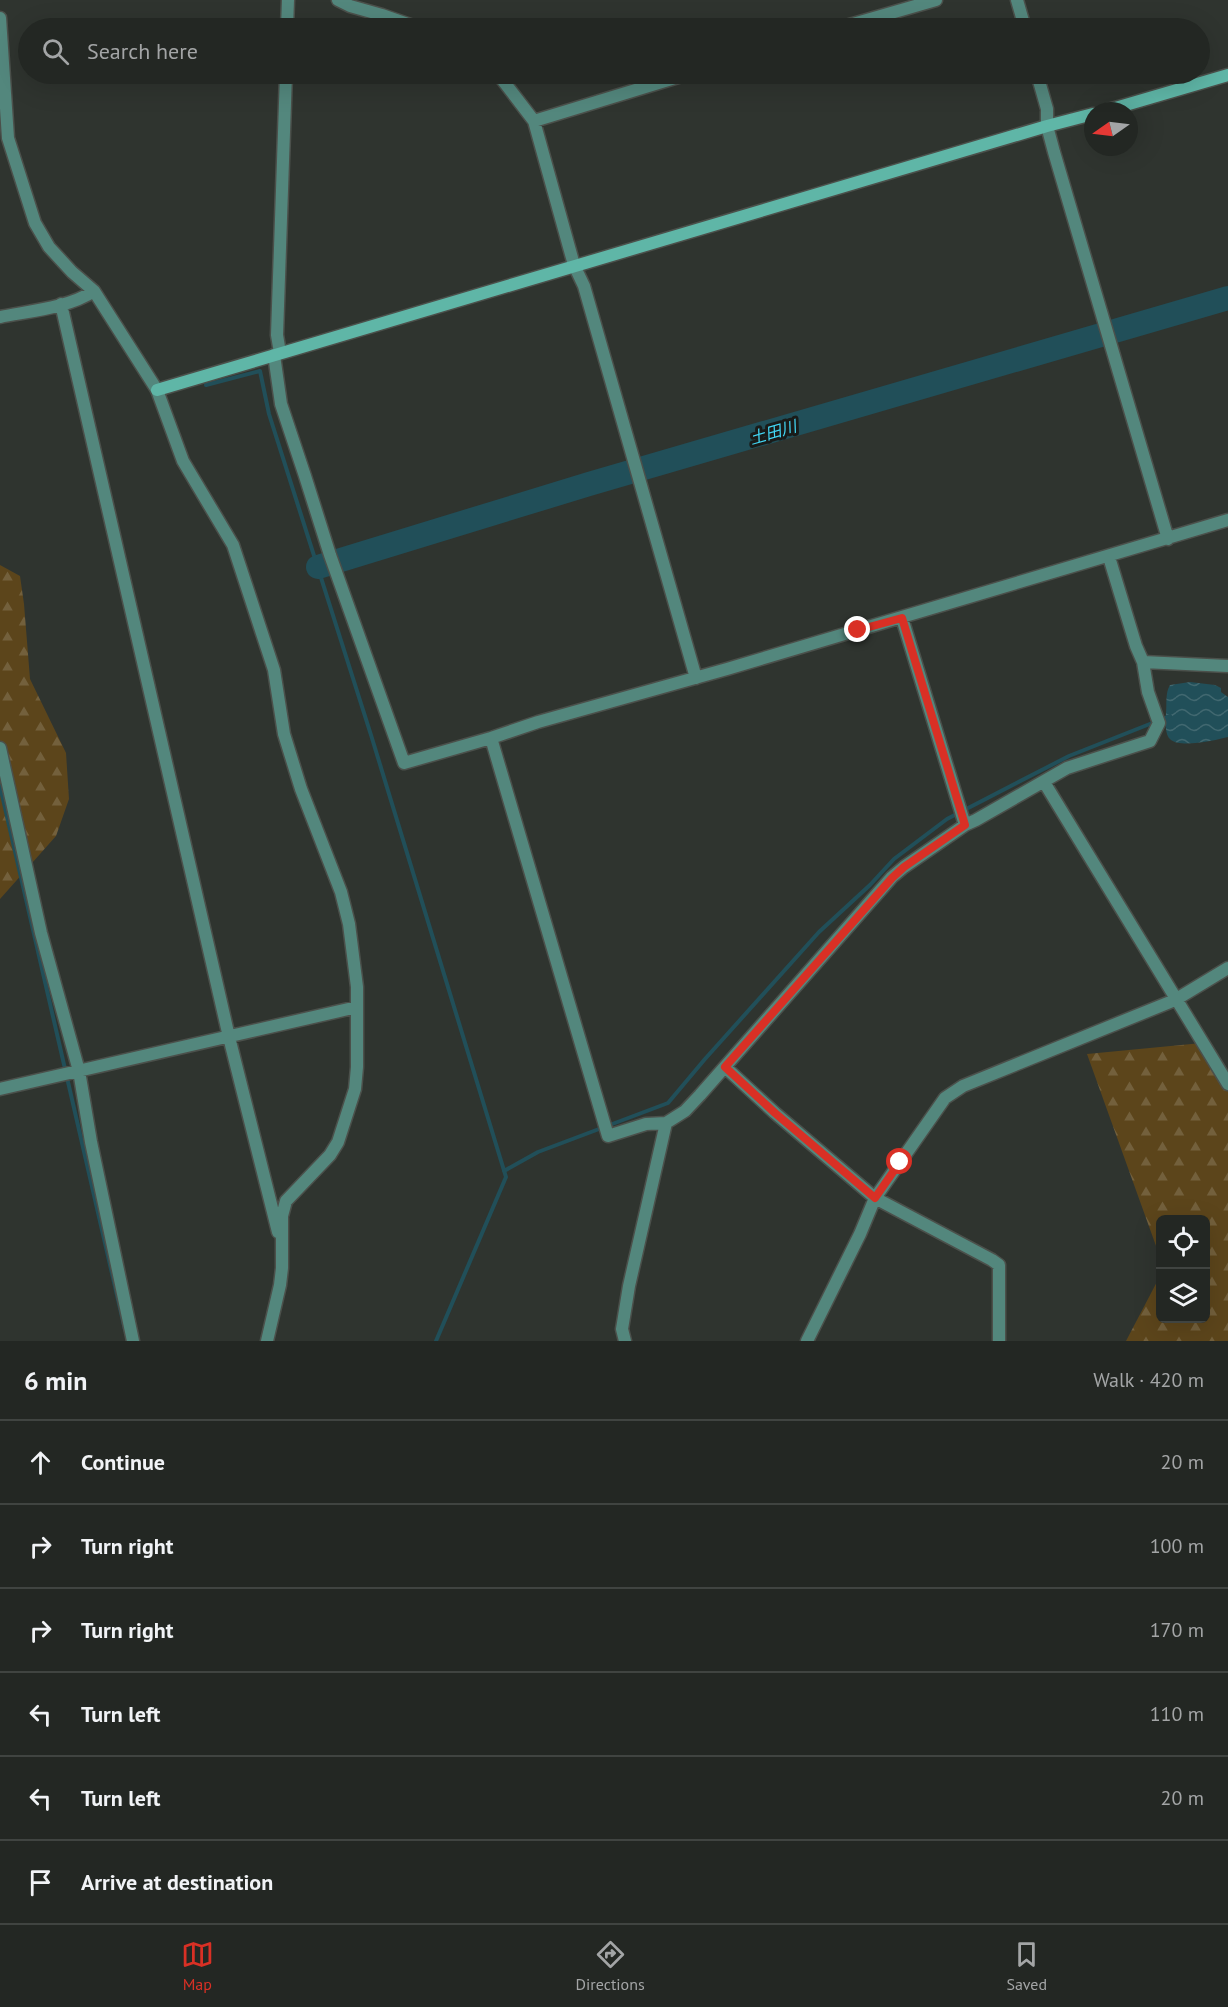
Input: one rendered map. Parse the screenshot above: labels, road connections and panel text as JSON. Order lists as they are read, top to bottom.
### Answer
{
  "water": ["土田川"],
  "north": "left",
  "page": {
    "search": "Search here",
    "heading": ["6 min", "Walk · 420 m"],
    "list": [
      ["Continue", "20 m"],
      ["Turn right", "100 m"],
      ["Turn right", "170 m"],
      ["Turn left", "110 m"],
      ["Turn left", "20 m"],
      "Arrive at destination"
    ],
    "nav": ["Map", "Directions", "Saved"]
  }
}
